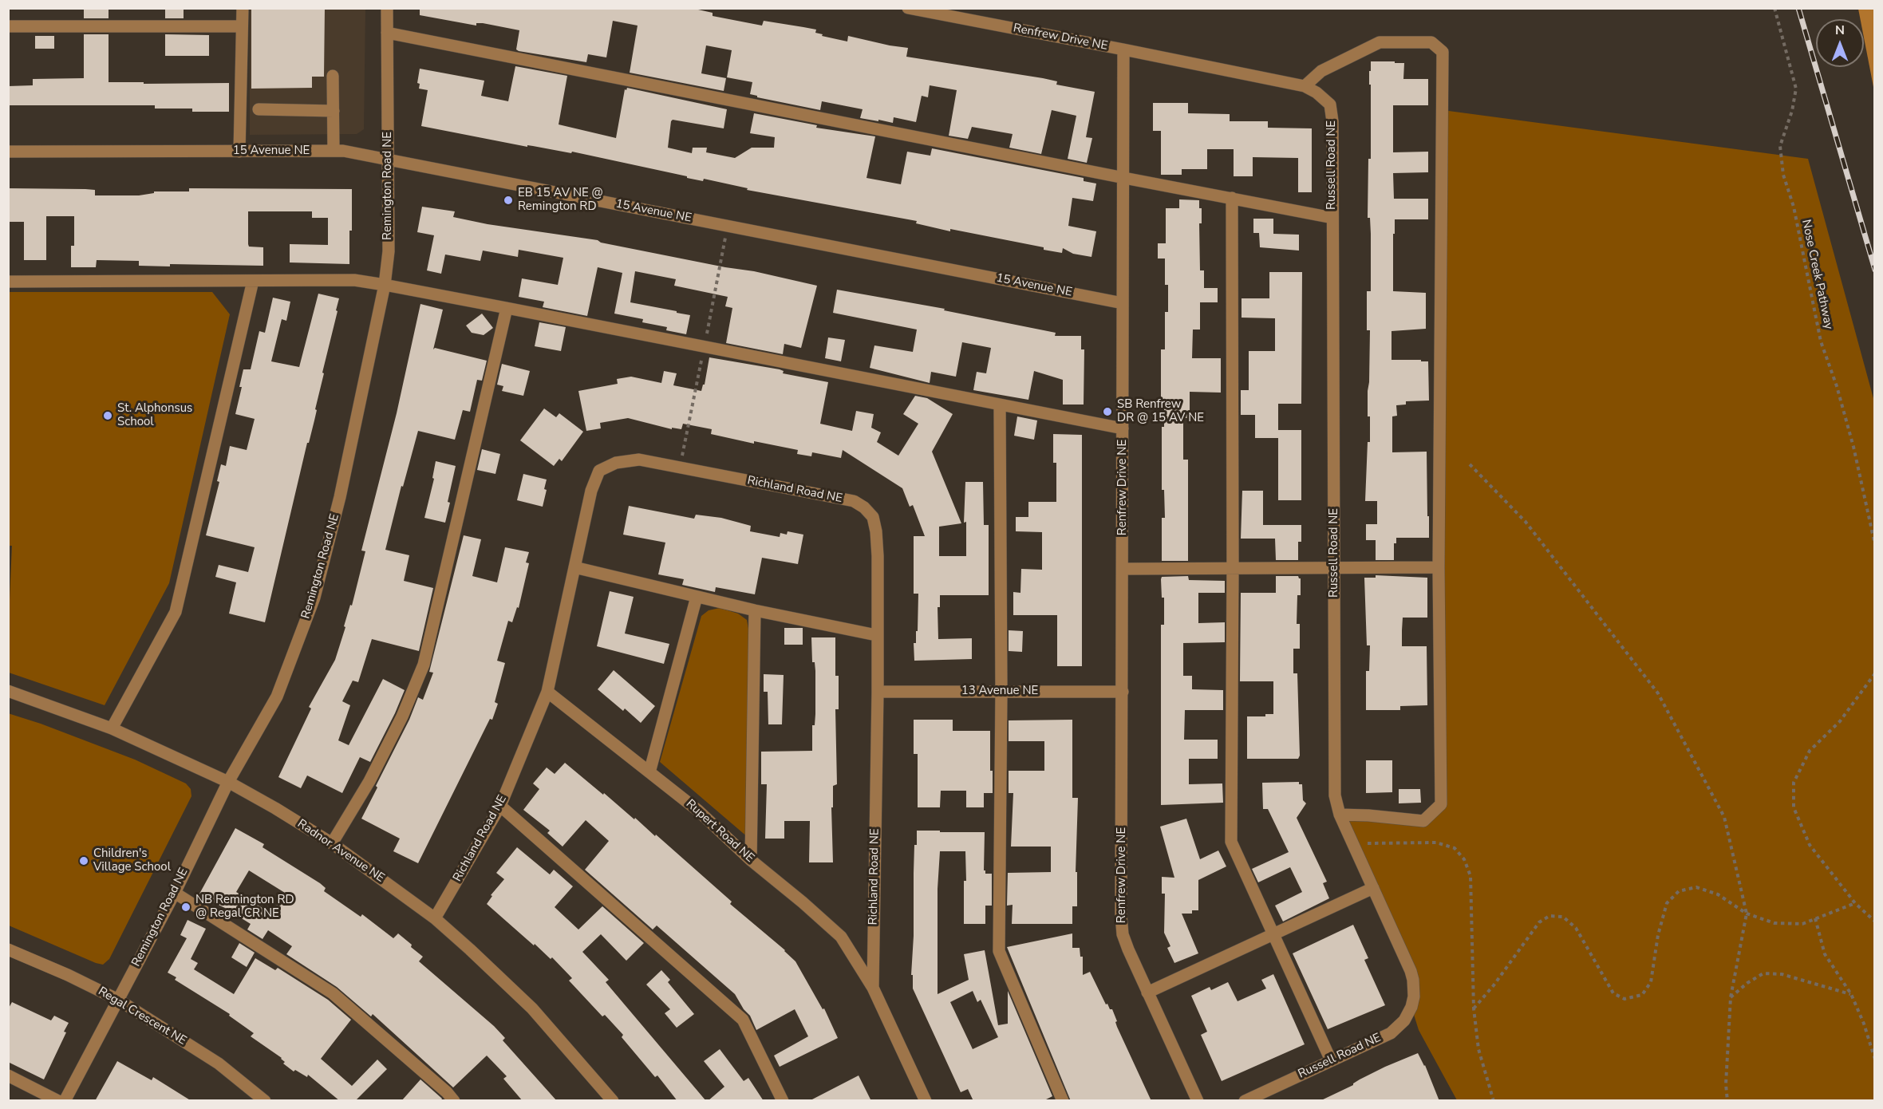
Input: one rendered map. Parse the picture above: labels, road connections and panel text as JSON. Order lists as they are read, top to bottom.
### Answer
{
  "streets": {
    "street": [
      "Renfrew Drive NE",
      "15 Avenue NE",
      "Russell Road NE",
      "Remington Road NE",
      "Richland Road NE",
      "13 Avenue NE",
      "Rupert Road NE",
      "Radnor Avenue NE",
      "Regal Crescent NE"
    ],
    "path": ["Nose Creek Pathway"]
  },
  "crossings": [
    ["Renfrew Drive NE", "15 Avenue NE"],
    ["Renfrew Drive NE", "Russell Road NE"],
    ["Renfrew Drive NE", "13 Avenue NE"],
    ["15 Avenue NE", "Remington Road NE"],
    ["Remington Road NE", "Radnor Avenue NE"],
    ["Remington Road NE", "Regal Crescent NE"],
    ["Richland Road NE", "13 Avenue NE"],
    ["Richland Road NE", "Rupert Road NE"],
    ["Richland Road NE", "Radnor Avenue NE"]
  ],
  "places": [
    "EB 15 AV NE @ Remington RD",
    "SB Renfrew DR @ 15 AV NE",
    "St. Alphonsus School",
    "Children's Village School",
    "NB Remington RD @ Regal CR NE"
  ],
  "north": "top"
}
